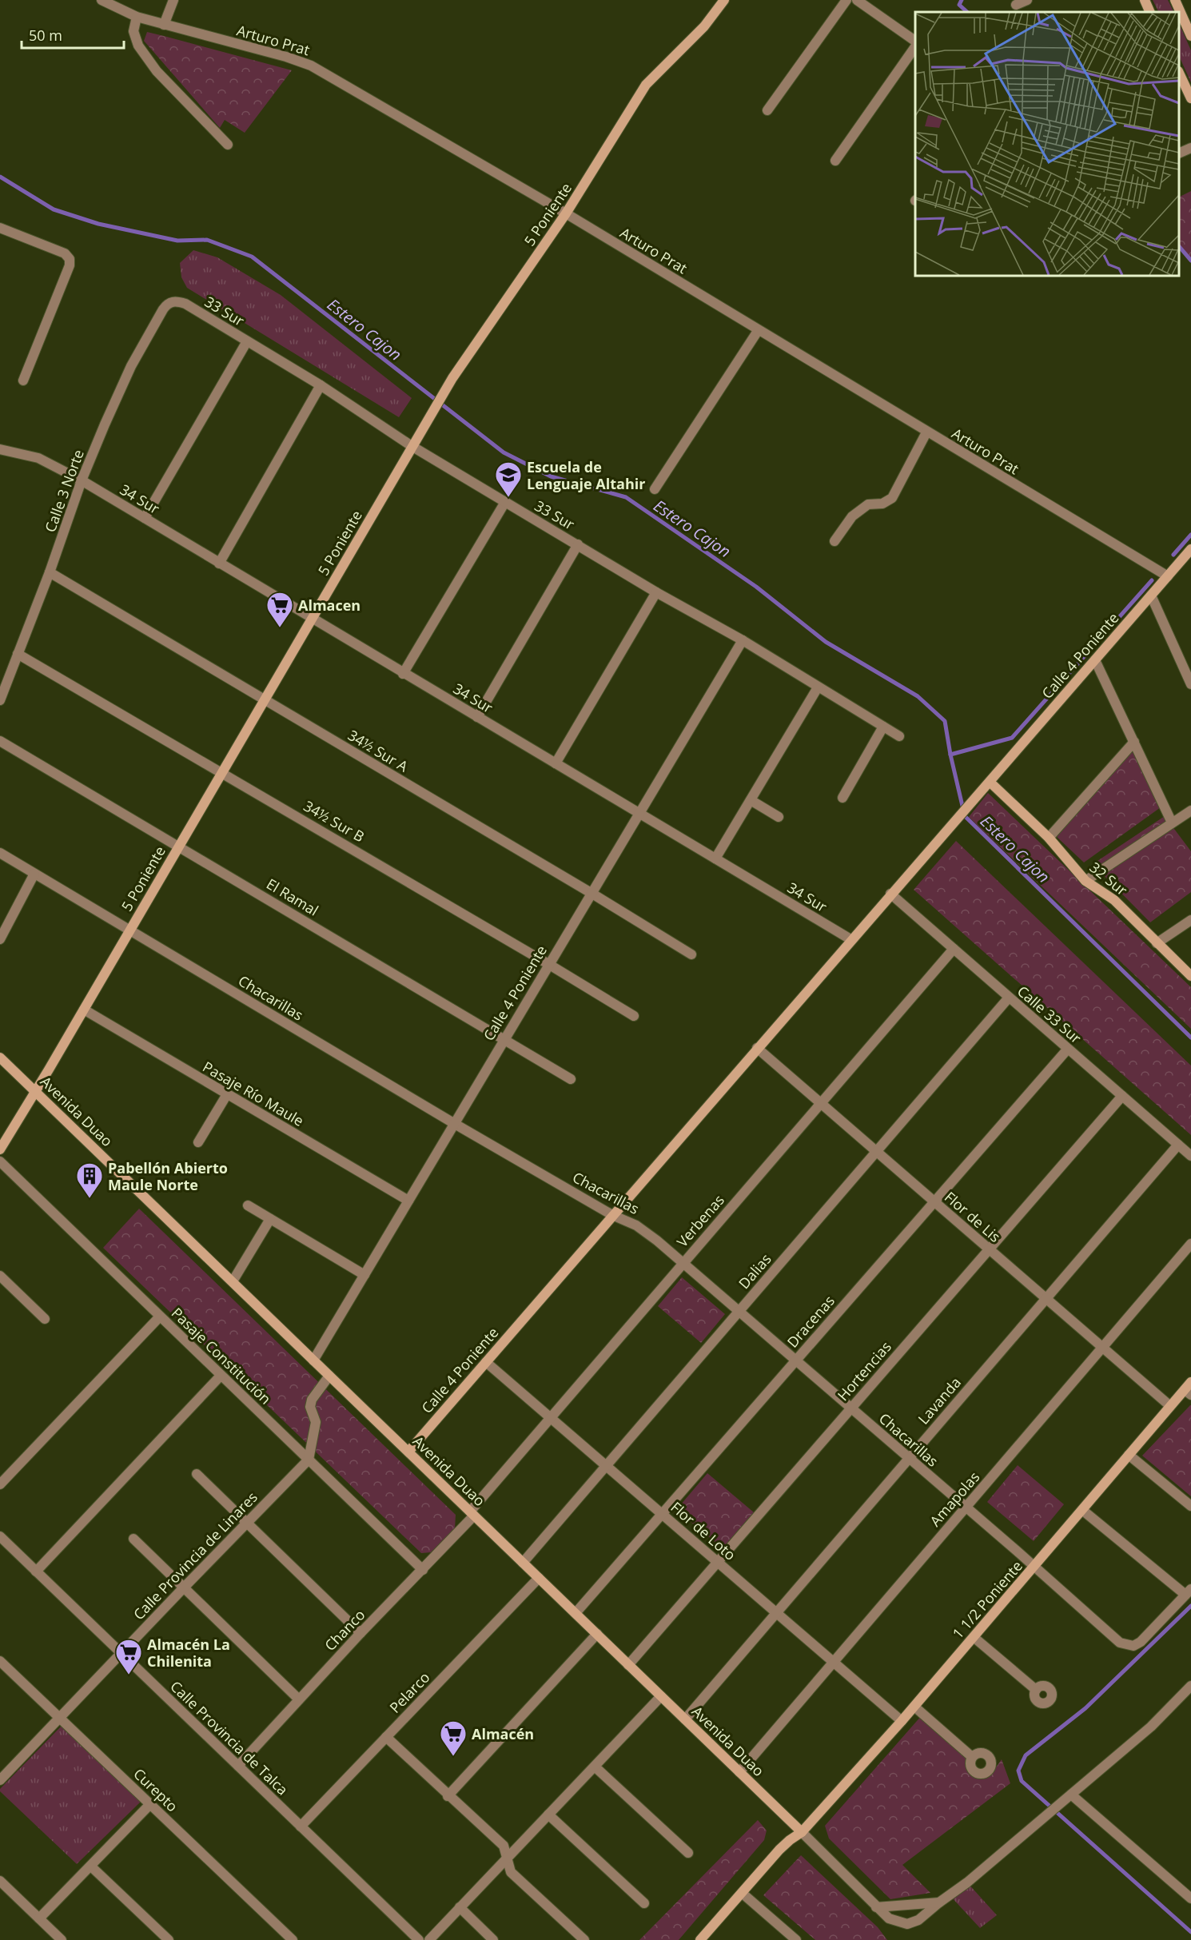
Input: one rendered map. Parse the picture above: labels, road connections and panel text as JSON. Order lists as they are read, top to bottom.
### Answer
{
  "streets": {
    "street": [
      "Arturo Prat",
      "5 Poniente",
      "33 Sur",
      "Calle 3 Norte",
      "34 Sur",
      "Calle 4 Poniente",
      "34½ Sur A",
      "34½ Sur B",
      "32 Sur",
      "El Ramal",
      "Chacarillas",
      "Calle 33 Sur",
      "Pasaje Río Maule",
      "Avenida Duao",
      "Flor de Lis",
      "Verbenas",
      "Dalias",
      "Dracenas",
      "Pasaje Constitución",
      "Hortencias",
      "Lavanda",
      "Amapolas",
      "Flor de Loto",
      "Calle Provincia de Linares",
      "1 1/2 Poniente",
      "Chanco",
      "Pelarco",
      "Calle Provincia de Talca",
      "Curepto"
    ]
  },
  "crossings": [
    ["Arturo Prat", "5 Poniente"],
    ["Arturo Prat", "Calle 4 Poniente"],
    ["5 Poniente", "33 Sur"],
    ["5 Poniente", "34 Sur"],
    ["5 Poniente", "34½ Sur A"],
    ["5 Poniente", "34½ Sur B"],
    ["5 Poniente", "El Ramal"],
    ["5 Poniente", "Chacarillas"],
    ["5 Poniente", "Pasaje Río Maule"],
    ["5 Poniente", "Avenida Duao"],
    ["33 Sur", "Calle 3 Norte"],
    ["33 Sur", "Calle 4 Poniente"],
    ["Calle 3 Norte", "34 Sur"],
    ["Calle 3 Norte", "34½ Sur A"],
    ["Calle 3 Norte", "34½ Sur B"],
    ["34 Sur", "Calle 4 Poniente"],
    ["Calle 4 Poniente", "34½ Sur A"],
    ["Calle 4 Poniente", "34½ Sur B"],
    ["Calle 4 Poniente", "32 Sur"],
    ["Calle 4 Poniente", "El Ramal"],
    ["Calle 4 Poniente", "Chacarillas"],
    ["Calle 4 Poniente", "Calle 33 Sur"],
    ["Calle 4 Poniente", "Pasaje Río Maule"],
    ["Calle 4 Poniente", "Avenida Duao"],
    ["Calle 4 Poniente", "Flor de Lis"],
    ["Calle 4 Poniente", "Flor de Loto"],
    ["Chacarillas", "Verbenas"],
    ["Chacarillas", "Dalias"],
    ["Chacarillas", "Dracenas"],
    ["Chacarillas", "Hortencias"],
    ["Chacarillas", "Lavanda"],
    ["Chacarillas", "Amapolas"],
    ["Chacarillas", "1 1/2 Poniente"],
    ["Calle 33 Sur", "Verbenas"],
    ["Calle 33 Sur", "Dalias"],
    ["Calle 33 Sur", "Dracenas"],
    ["Calle 33 Sur", "Hortencias"],
    ["Calle 33 Sur", "Lavanda"],
    ["Avenida Duao", "Verbenas"],
    ["Avenida Duao", "Dalias"],
    ["Avenida Duao", "Dracenas"],
    ["Avenida Duao", "Hortencias"],
    ["Avenida Duao", "Lavanda"],
    ["Avenida Duao", "Amapolas"],
    ["Avenida Duao", "1 1/2 Poniente"],
    ["Avenida Duao", "Chanco"],
    ["Avenida Duao", "Pelarco"],
    ["Flor de Lis", "Verbenas"],
    ["Flor de Lis", "Dalias"],
    ["Flor de Lis", "Dracenas"],
    ["Flor de Lis", "Hortencias"],
    ["Flor de Lis", "Lavanda"],
    ["Flor de Lis", "Amapolas"],
    ["Flor de Lis", "1 1/2 Poniente"],
    ["Verbenas", "Flor de Loto"],
    ["Verbenas", "Chanco"],
    ["Dalias", "Flor de Loto"],
    ["Dracenas", "Flor de Loto"],
    ["Pasaje Constitución", "Calle Provincia de Linares"],
    ["Pasaje Constitución", "Chanco"],
    ["Hortencias", "Flor de Loto"],
    ["Lavanda", "Flor de Loto"],
    ["Amapolas", "Flor de Loto"],
    ["Flor de Loto", "1 1/2 Poniente"],
    ["Calle Provincia de Linares", "Calle Provincia de Talca"],
    ["Calle Provincia de Linares", "Curepto"],
    ["Chanco", "Calle Provincia de Talca"],
    ["Pelarco", "Calle Provincia de Talca"]
  ],
  "water": ["Estero Cajon"],
  "places": {
    "school or university": ["Escuela de Lenguaje Altahir"],
    "supermarket": ["Almacen", "Almacén La Chilenita", "Almacén"],
    "building": ["Pabellón Abierto Maule Norte"]
  },
  "scale_bar": "50 m"
}
